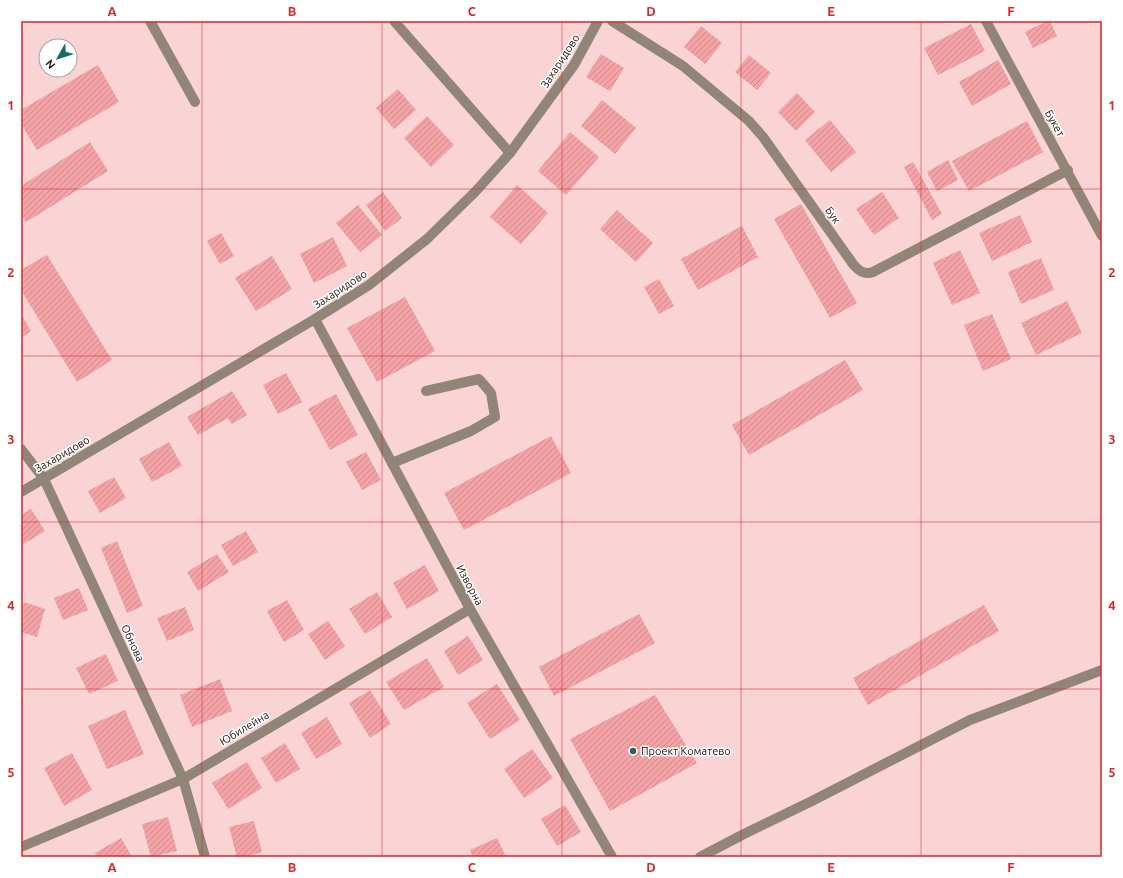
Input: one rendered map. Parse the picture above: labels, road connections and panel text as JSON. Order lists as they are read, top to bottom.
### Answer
{
  "streets": {
    "street": [
      "Захаридово",
      "Букет",
      "Бук",
      "Изворна",
      "Обнова",
      "Юбилейна"
    ]
  },
  "crossings": [
    ["Захаридово", "Изворна"],
    ["Захаридово", "Обнова"],
    ["Букет", "Бук"],
    ["Изворна", "Юбилейна"],
    ["Обнова", "Юбилейна"]
  ],
  "places": ["Проект Коматево"],
  "north": "bottom left",
  "grid": {
    "columns": [
      "A",
      "B",
      "C",
      "D",
      "E",
      "F"
    ],
    "rows": [
      "1",
      "2",
      "3",
      "4",
      "5"
    ]
  }
}
